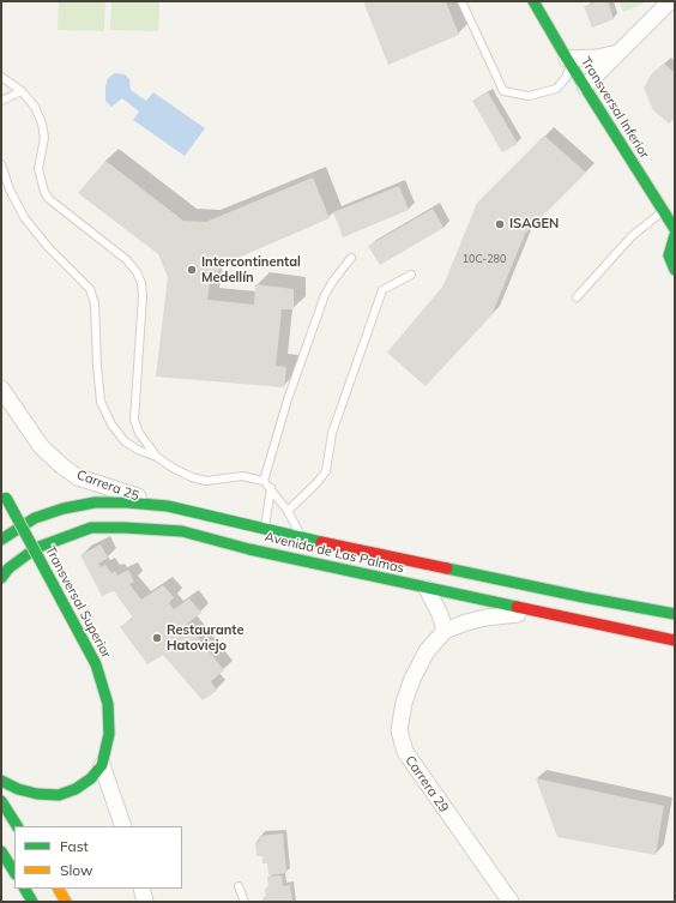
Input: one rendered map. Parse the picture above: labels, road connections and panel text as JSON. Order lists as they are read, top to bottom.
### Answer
{
  "streets": {
    "main road": ["Transversal Inferior", "Avenida de Las Palmas", "Transversal Superior"],
    "street": ["Carrera 25", "Carrera 29"]
  },
  "crossings": [
    ["Carrera 25", "Avenida de Las Palmas"],
    ["Avenida de Las Palmas", "Carrera 29"]
  ],
  "places": ["ISAGEN", "Intercontinental Medellín", "Restaurante Hatoviejo"],
  "house_numbers": ["10C-280"],
  "legend": ["Fast", "Slow"]
}
